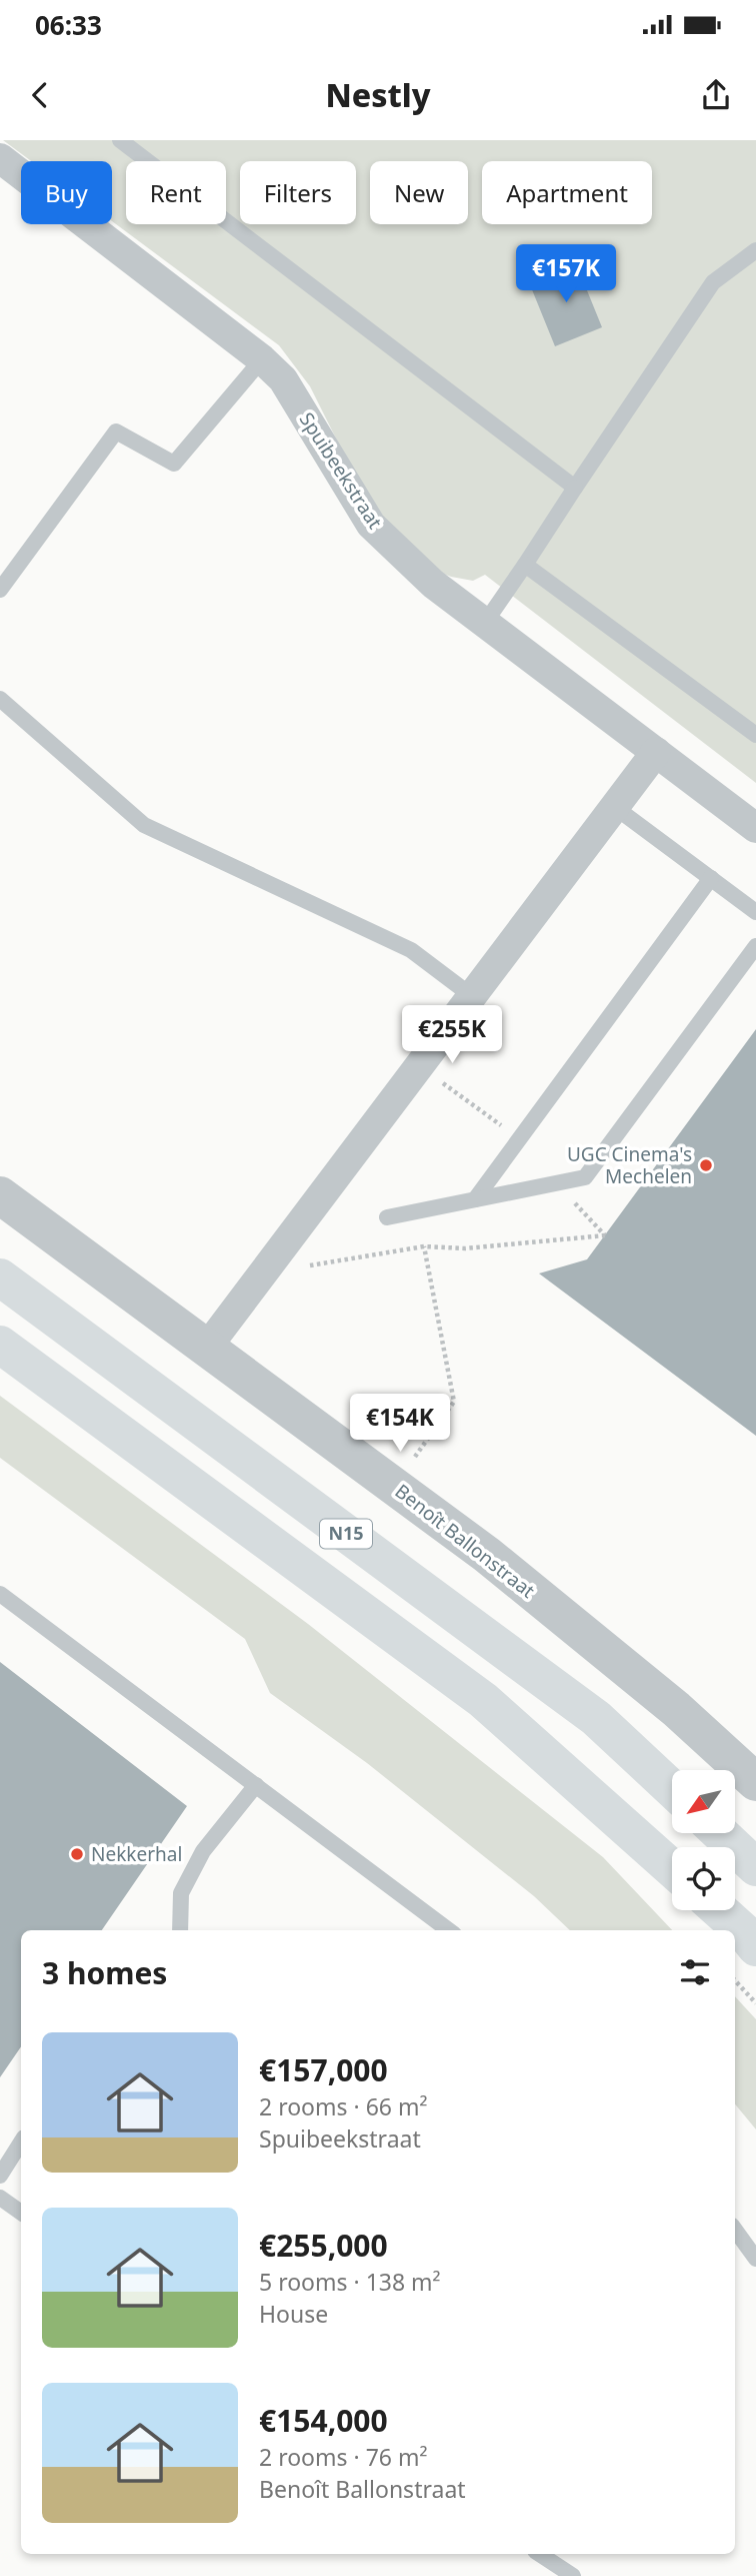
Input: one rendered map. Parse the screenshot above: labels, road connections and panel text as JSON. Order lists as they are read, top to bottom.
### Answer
{
  "streets": {
    "main road": ["N15"],
    "street": ["Spuibeekstraat", "Benoît Ballonstraat"]
  },
  "places": ["UGC Cinema's Mechelen", "Nekkerhal"],
  "north": "bottom left",
  "page": {
    "status": "06:33",
    "header": "Nestly",
    "chip": [
      "Buy",
      "Rent",
      "Filters",
      "New",
      "Apartment"
    ],
    "price": ["€157K", "€255K", "€154K"],
    "heading": "3 homes",
    "list": [
      {
        "name": "€157,000",
        "note": "2 rooms · 66 m² · Spuibeekstraat"
      },
      {
        "name": "€255,000",
        "note": "5 rooms · 138 m² · House"
      },
      {
        "name": "€154,000",
        "note": "2 rooms · 76 m² · Benoît Ballonstraat"
      }
    ]
  }
}
